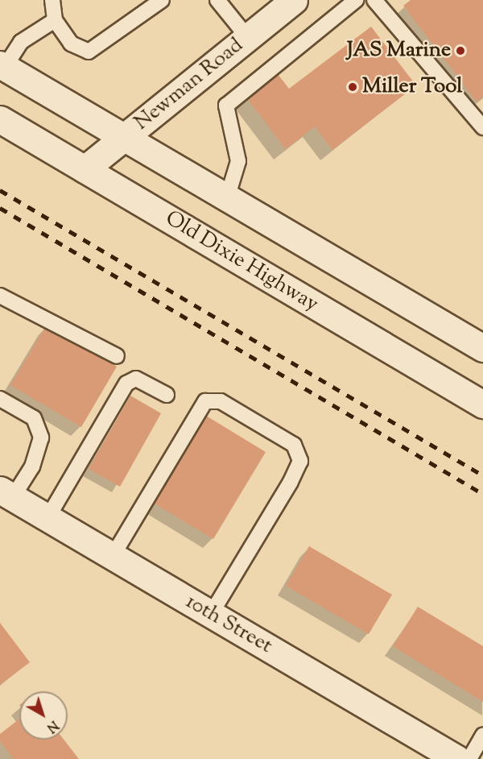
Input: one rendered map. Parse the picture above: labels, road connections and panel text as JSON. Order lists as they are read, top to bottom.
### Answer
{
  "streets": {
    "main road": ["Newman Road", "Old Dixie Highway", "10th Street"]
  },
  "crossings": [
    ["Newman Road", "Old Dixie Highway"]
  ],
  "places": ["JAS Marine", "Miller Tool"],
  "north": "bottom right"
}
